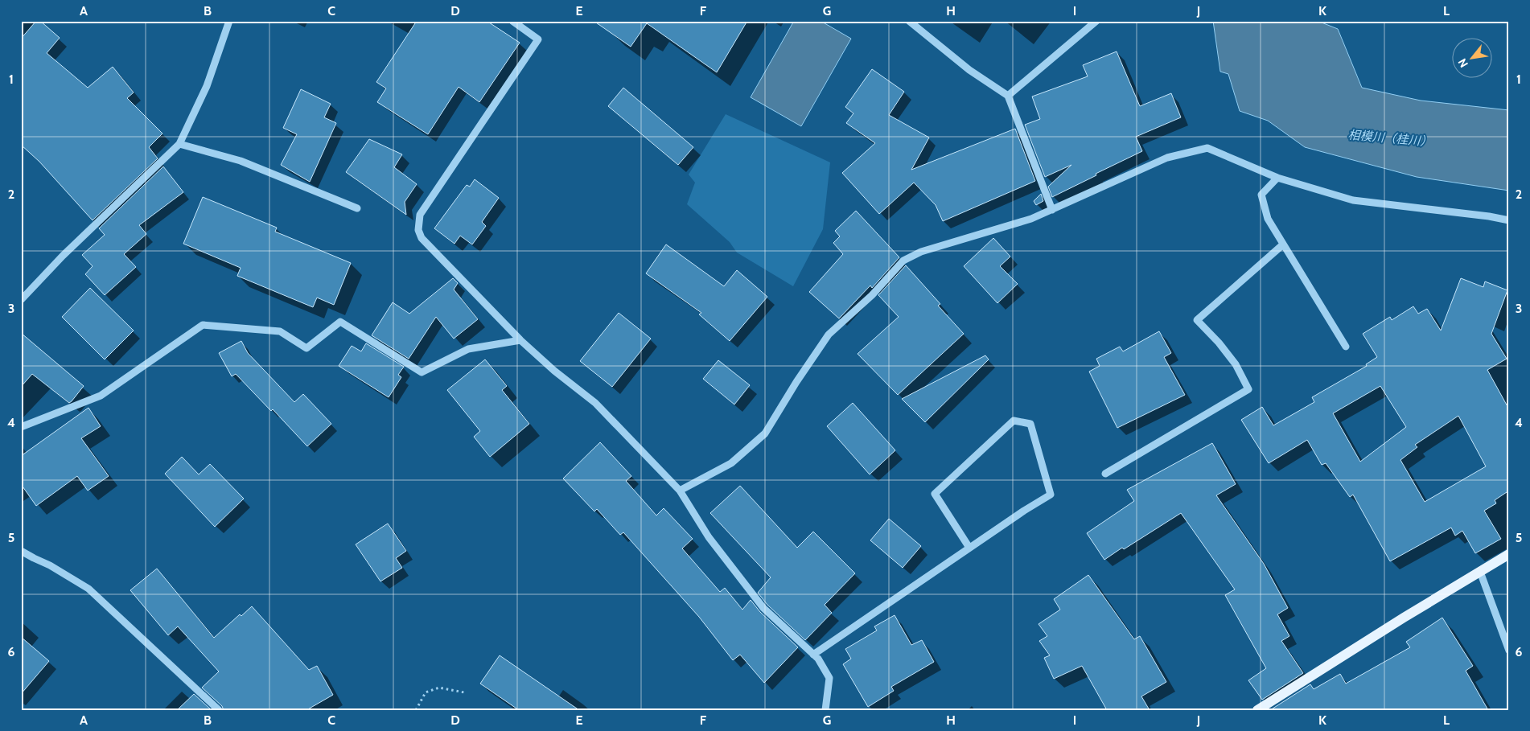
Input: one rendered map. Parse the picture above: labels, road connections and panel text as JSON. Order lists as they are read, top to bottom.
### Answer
{
  "water": ["相模川（桂川）"],
  "north": "bottom left",
  "grid": {
    "columns": [
      "A",
      "B",
      "C",
      "D",
      "E",
      "F",
      "G",
      "H",
      "I",
      "J",
      "K",
      "L"
    ],
    "rows": [
      "1",
      "2",
      "3",
      "4",
      "5",
      "6"
    ]
  }
}
